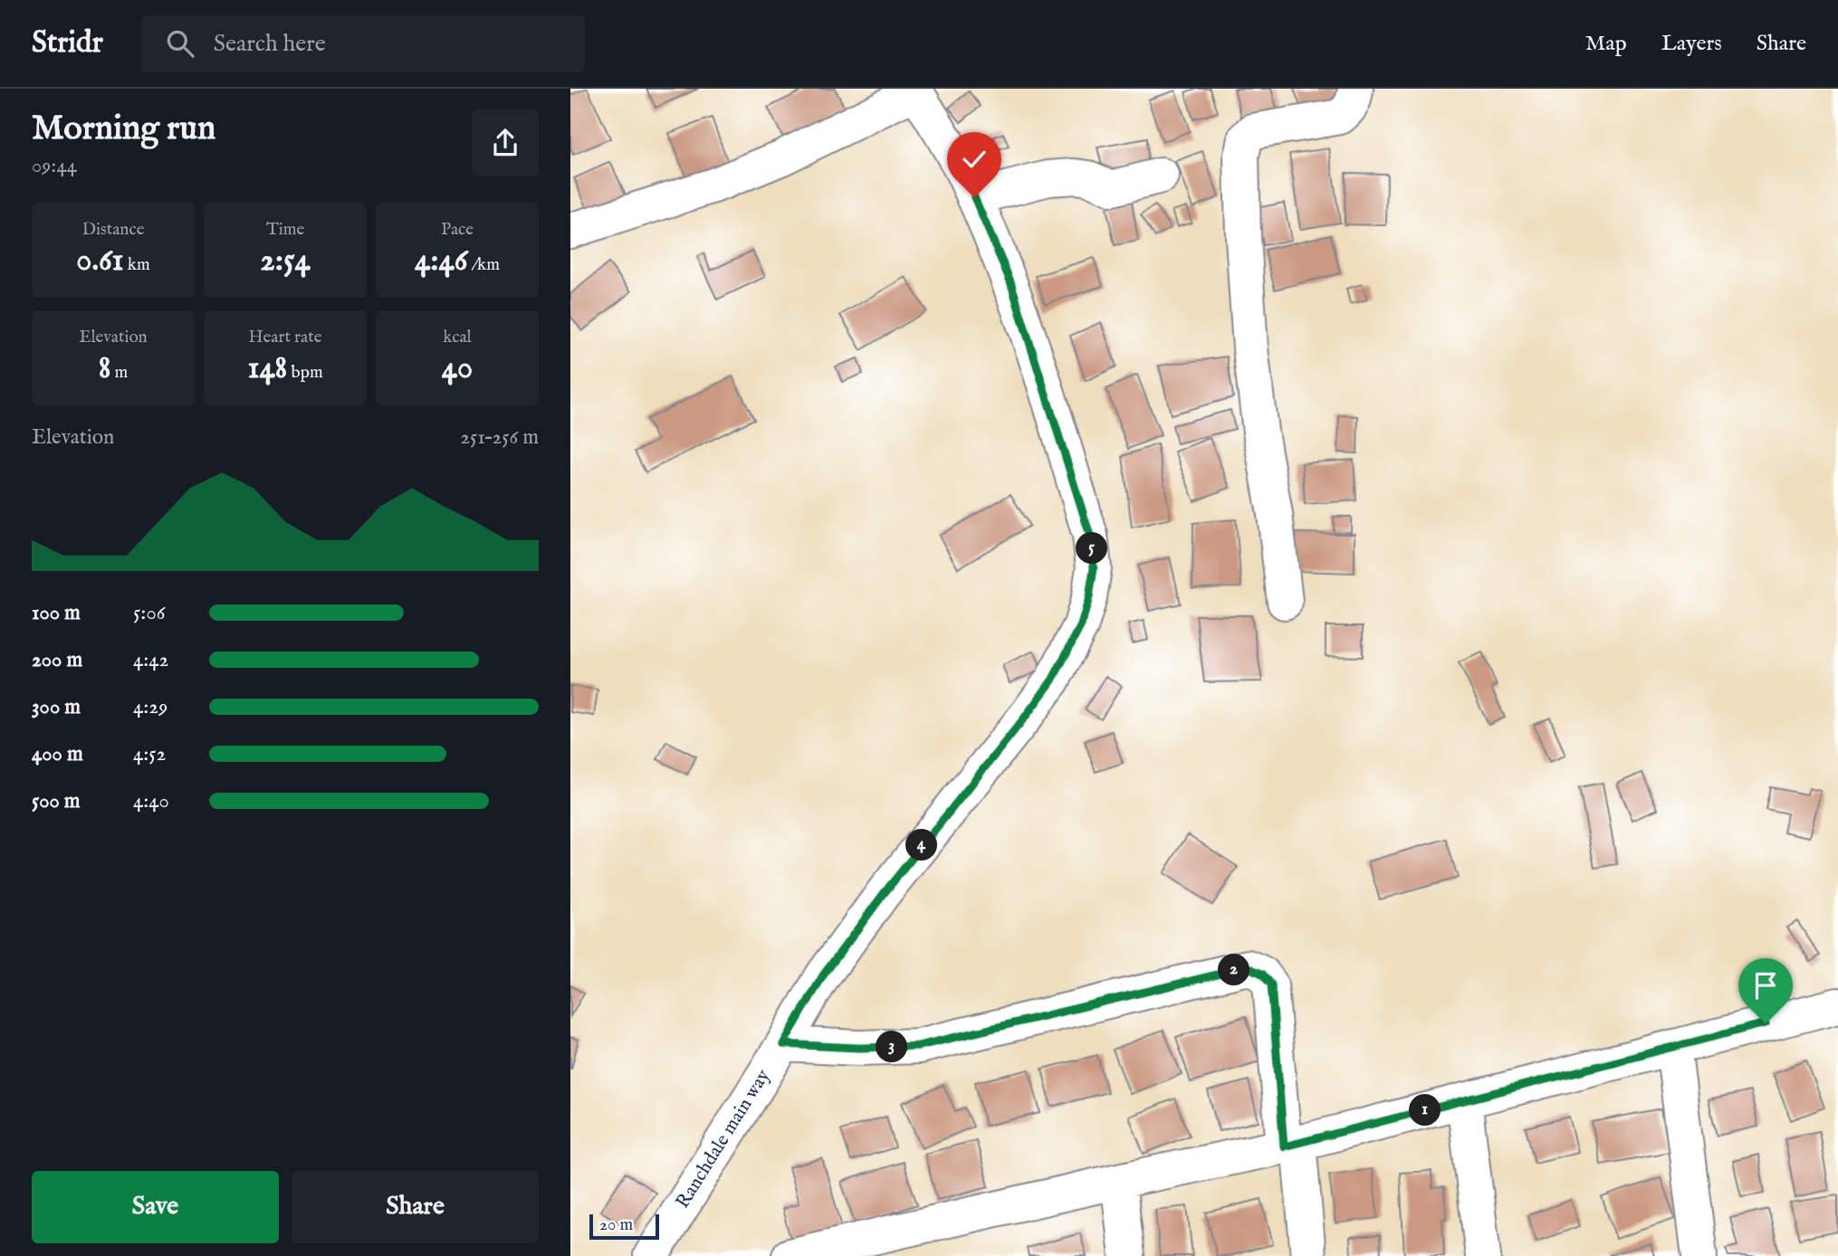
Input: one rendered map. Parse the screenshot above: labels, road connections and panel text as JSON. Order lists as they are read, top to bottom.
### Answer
{
  "streets": {
    "street": ["Ranchdale main way"]
  },
  "scale_bar": "20 m",
  "page": {
    "header": "Stridr",
    "search": "Search here",
    "nav": ["Map", "Layers", "Share"],
    "heading": ["Morning run", "09:44"],
    "stats": [
      ["Distance", "0.61 km"],
      ["Time", "2:54"],
      ["Pace", "4:46 /km"],
      ["Elevation", "8 m"],
      ["Heart rate", "148 bpm"],
      ["kcal", "40"]
    ],
    "chart": ["Elevation", "251–256 m"],
    "pins": [
      "5",
      "4",
      "2",
      "3",
      "1"
    ],
    "list": [
      {
        "name": "100 m",
        "note": "5:06"
      },
      {
        "name": "200 m",
        "note": "4:42"
      },
      {
        "name": "300 m",
        "note": "4:29"
      },
      {
        "name": "400 m",
        "note": "4:52"
      },
      {
        "name": "500 m",
        "note": "4:40"
      }
    ],
    "buttons": ["Save", "Share"],
    "scale": "20 m"
  }
}
